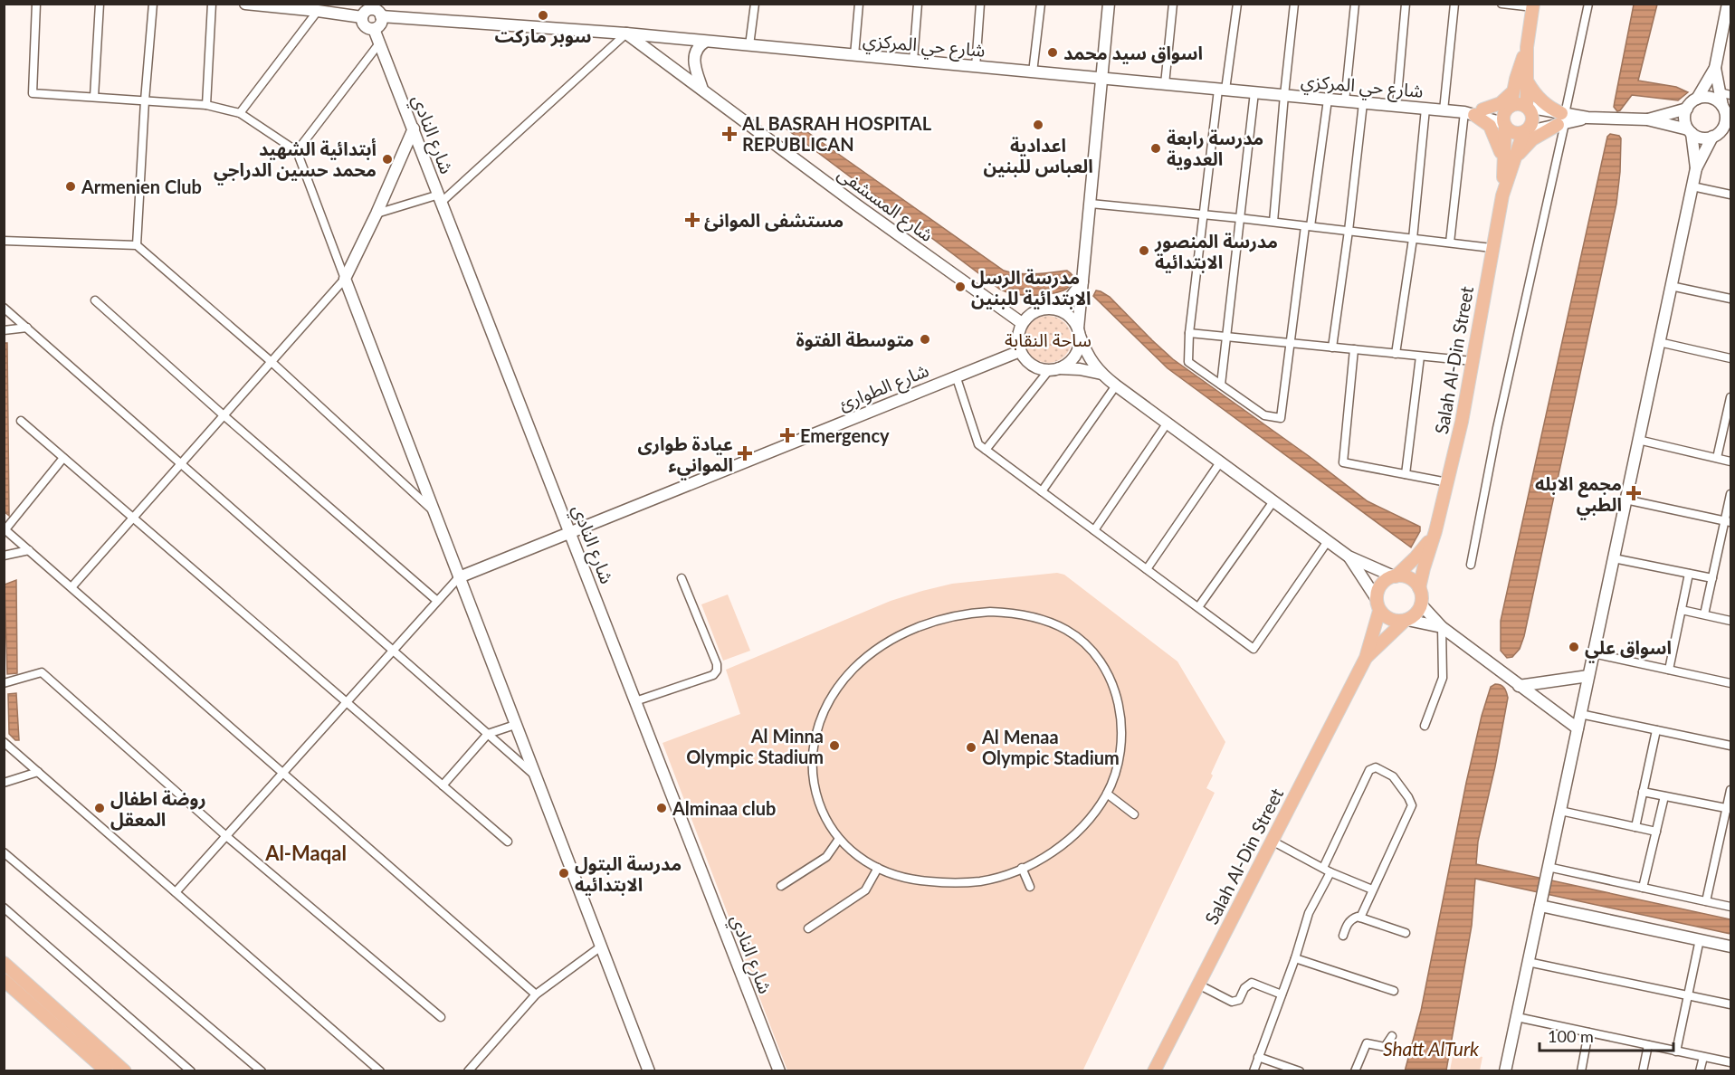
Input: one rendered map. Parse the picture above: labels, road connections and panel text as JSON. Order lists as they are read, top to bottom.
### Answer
{
  "streets": {
    "main road": ["Salah Al-Din Street"],
    "street": [
      "شارع حي المركزي",
      "شارع النادي",
      "شارع المسشفى",
      "شارع الطوارئ"
    ]
  },
  "crossings": [
    ["شارع حي المركزي", "شارع النادي"],
    ["شارع حي المركزي", "شارع المسشفى"],
    ["شارع حي المركزي", "Salah Al-Din Street"],
    ["شارع النادي", "شارع الطوارئ"],
    ["شارع المسشفى", "شارع الطوارئ"]
  ],
  "districts": ["Al-Maqal"],
  "water": ["Shatt AlTurk"],
  "parks": ["ساحة النقابة"],
  "places": {
    "other": [
      "سوبر ماركت",
      "اسواق سيد محمد",
      "اعدادية العباس للبنين",
      "مدرسة رابعة العدوية",
      "أبتدائية الشهيد محمد حسين الدراجي",
      "Armenien Club",
      "مدرسة المنصور الابتدائية",
      "مدرسة الرسل الابتدائية للبنين",
      "متوسطة الفتوة",
      "اسواق علي",
      "Al Minna Olympic Stadium",
      "Al Menaa Olympic Stadium",
      "روضة اطفال المعقل",
      "Alminaa club",
      "مدرسة البتول الابتدائيه"
    ],
    "health": [
      "AL BASRAH HOSPITAL REPUBLICAN",
      "مستشفى الموانئ",
      "Emergency",
      "عيادة طوارى الموانيء",
      "مجمع الابله الطبي"
    ]
  },
  "scale_bar": "100 m"
}
